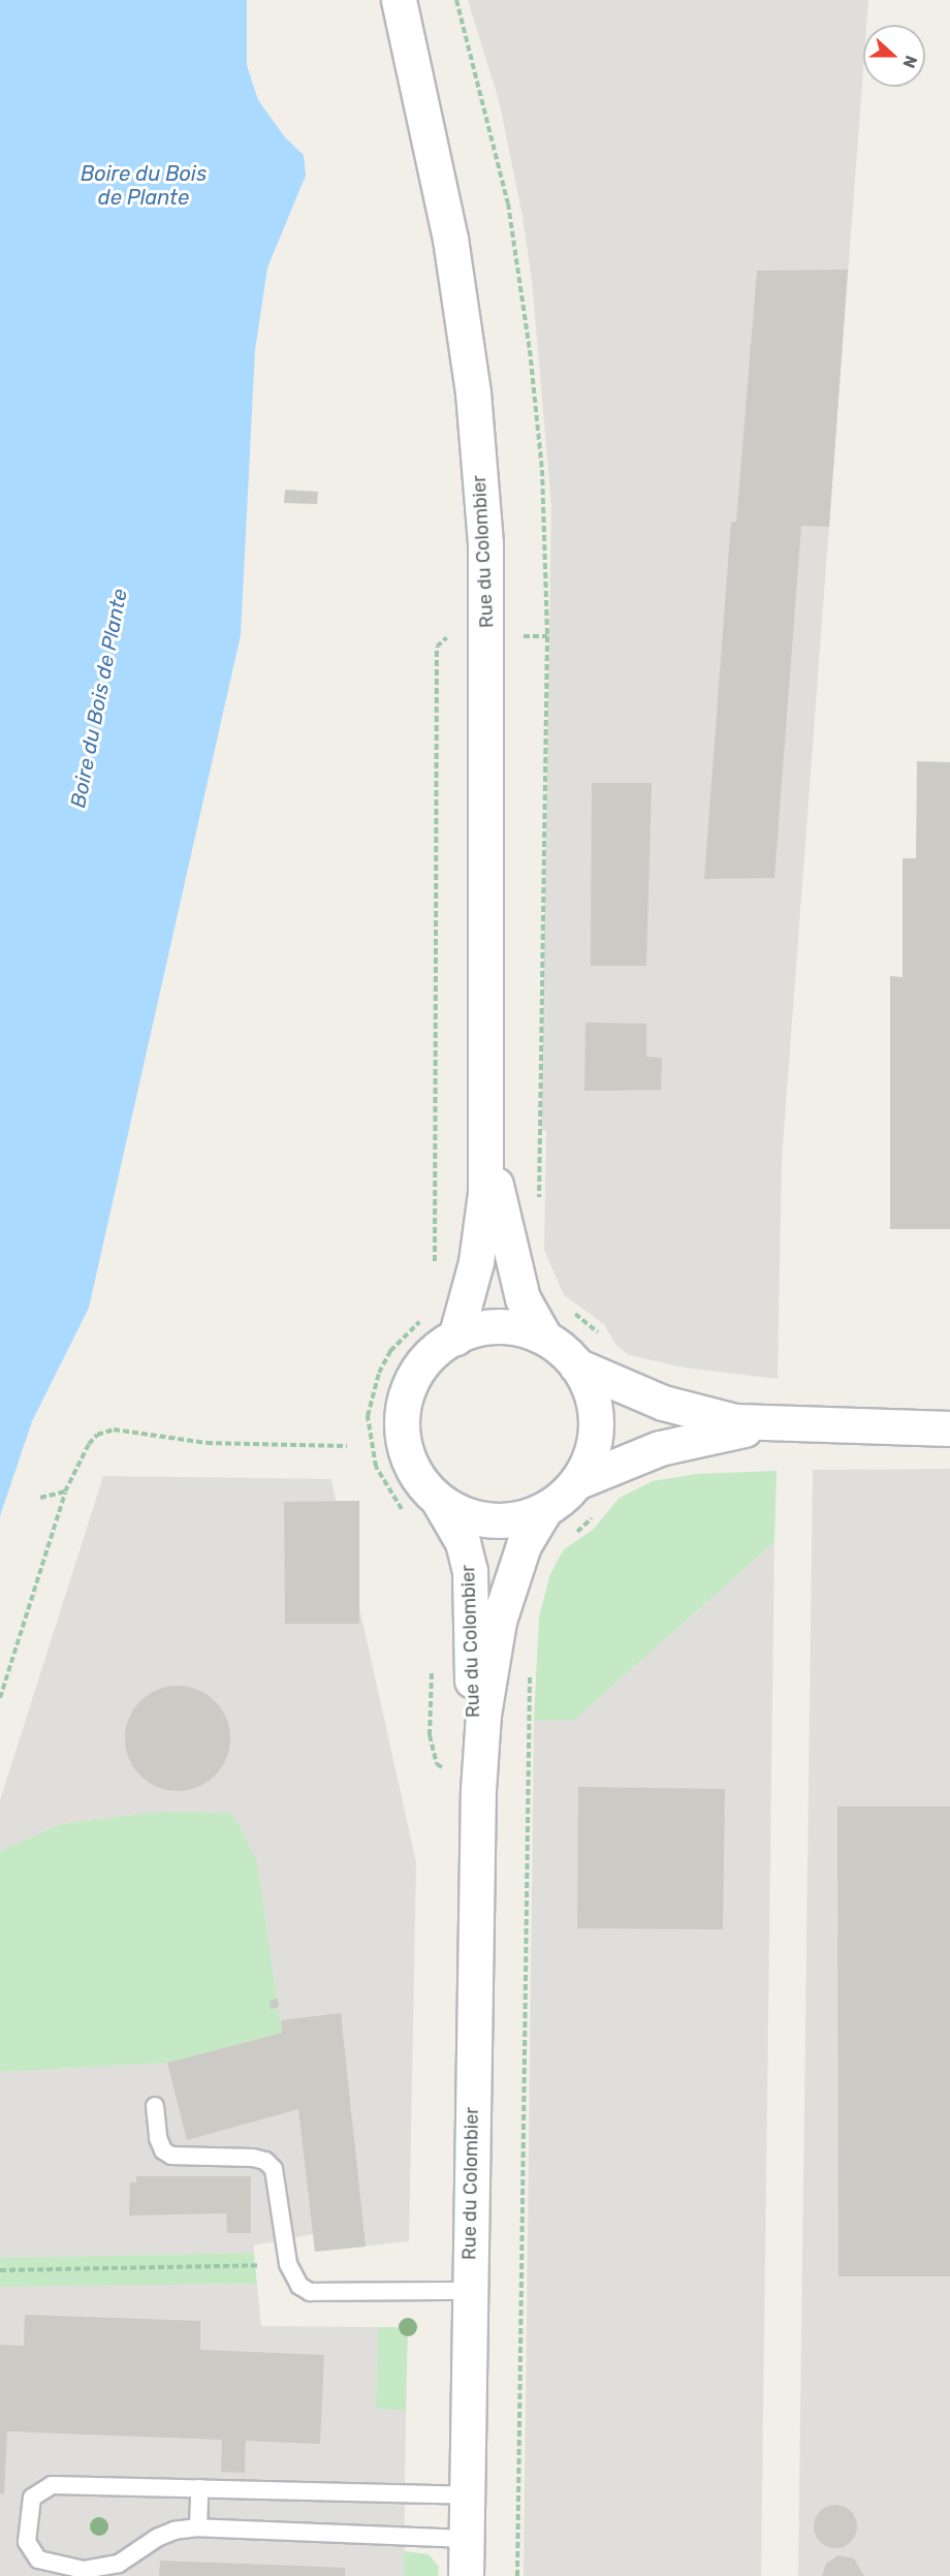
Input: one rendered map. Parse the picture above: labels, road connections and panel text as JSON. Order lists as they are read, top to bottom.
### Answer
{
  "streets": {
    "main road": ["Rue du Colombier"]
  },
  "water": ["Boire du Bois de Plante"],
  "north": "right"
}
